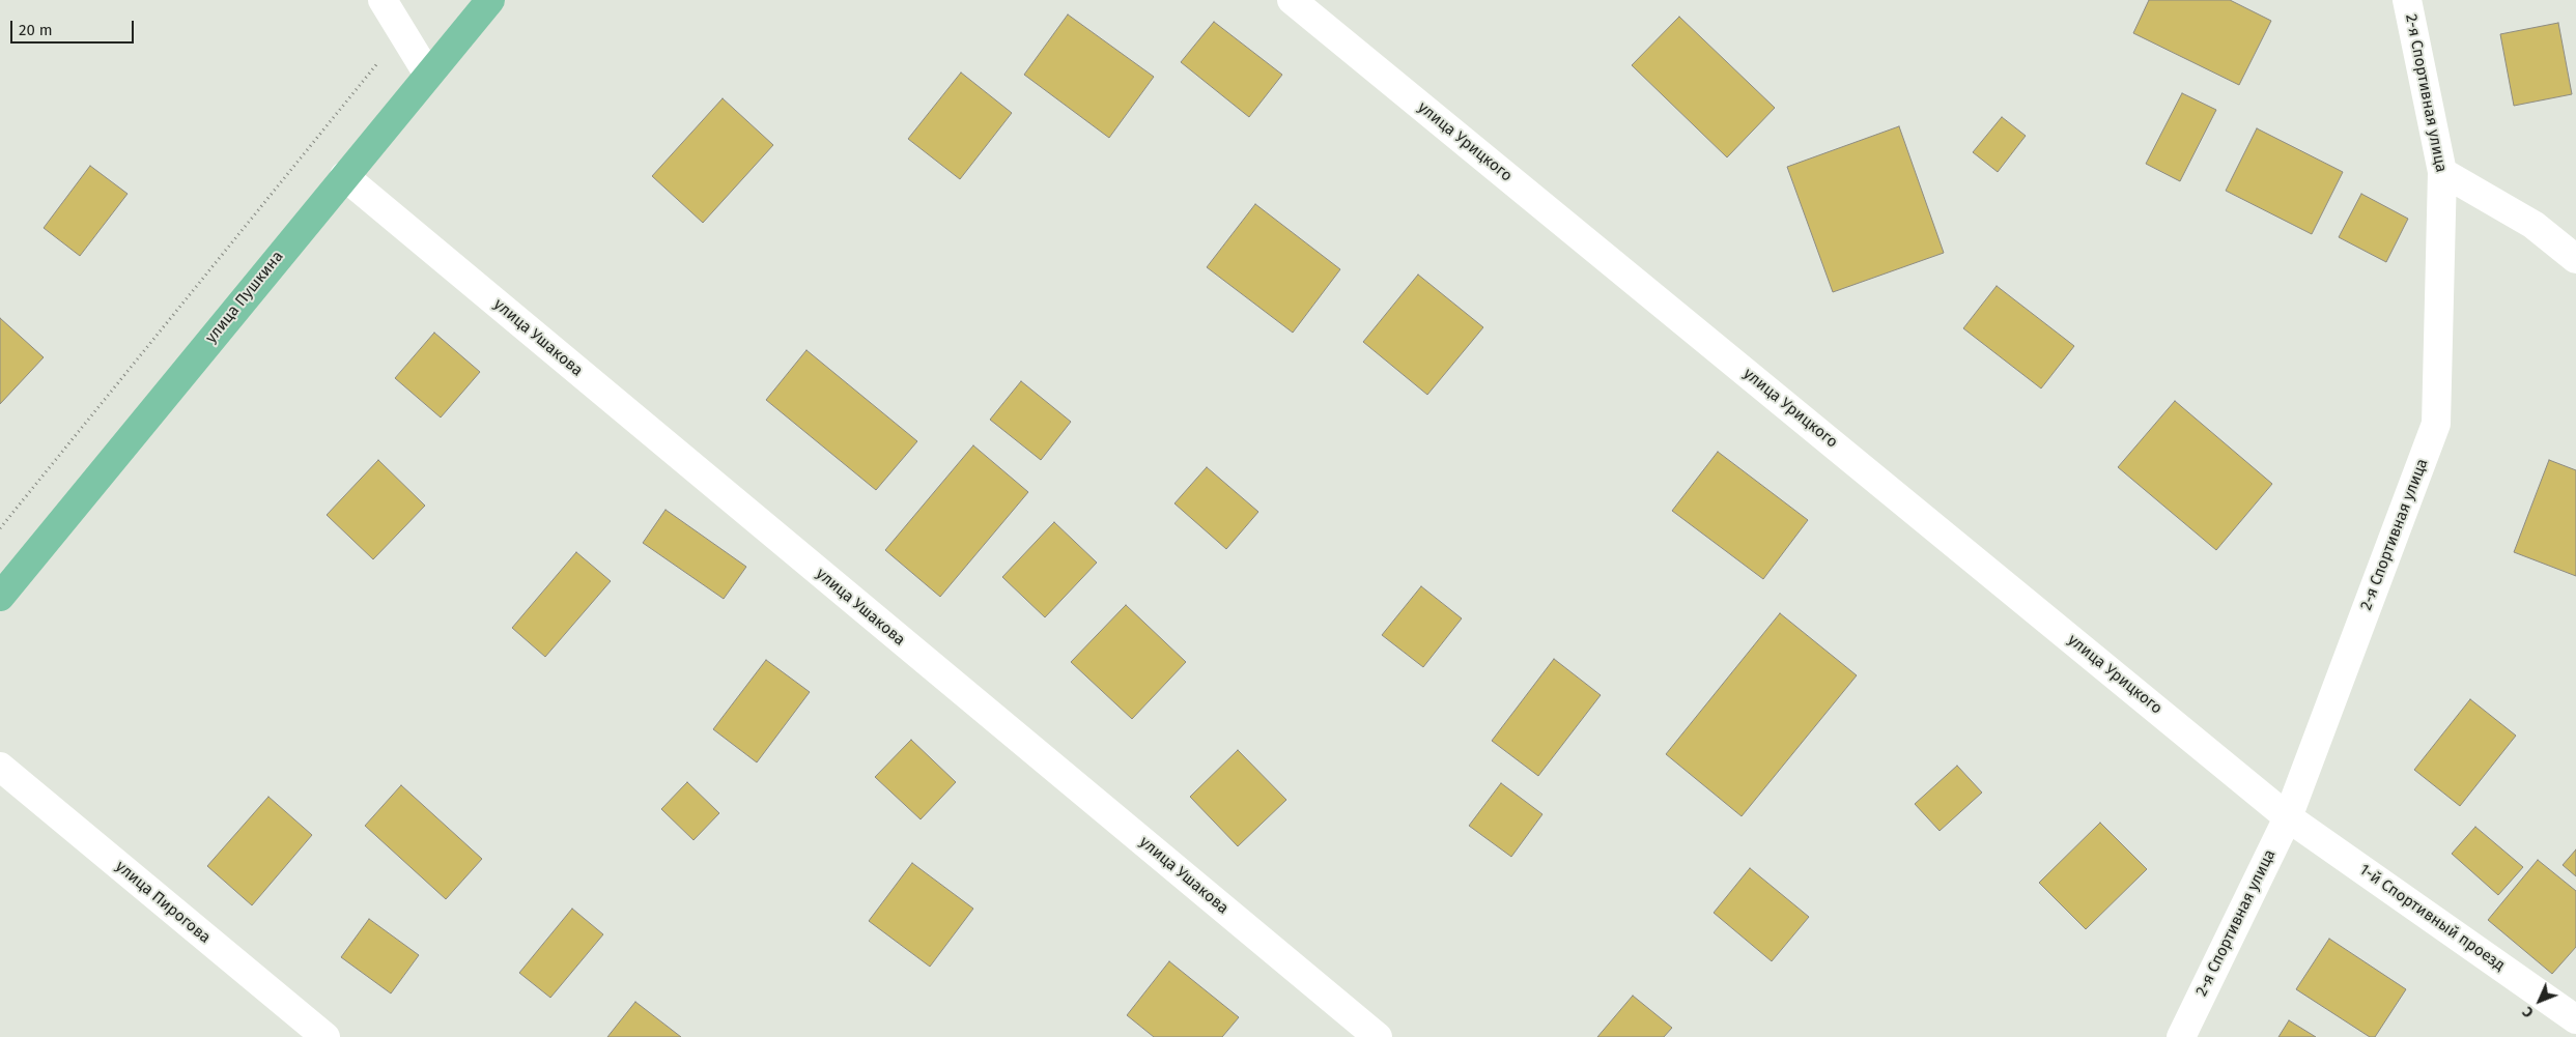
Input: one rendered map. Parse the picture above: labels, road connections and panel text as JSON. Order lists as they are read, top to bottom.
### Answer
{
  "streets": {
    "main road": ["улица Пушкина"],
    "street": [
      "2-я Спортивная улица",
      "улица Урицкого",
      "улица Ушакова",
      "улица Пирогова",
      "1-й Спортивный проезд"
    ]
  },
  "crossings": [
    ["2-я Спортивная улица", "улица Урицкого"],
    ["2-я Спортивная улица", "1-й Спортивный проезд"],
    ["улица Урицкого", "1-й Спортивный проезд"],
    ["улица Пушкина", "улица Ушакова"]
  ],
  "scale_bar": "20 m",
  "north": "bottom left"
}
